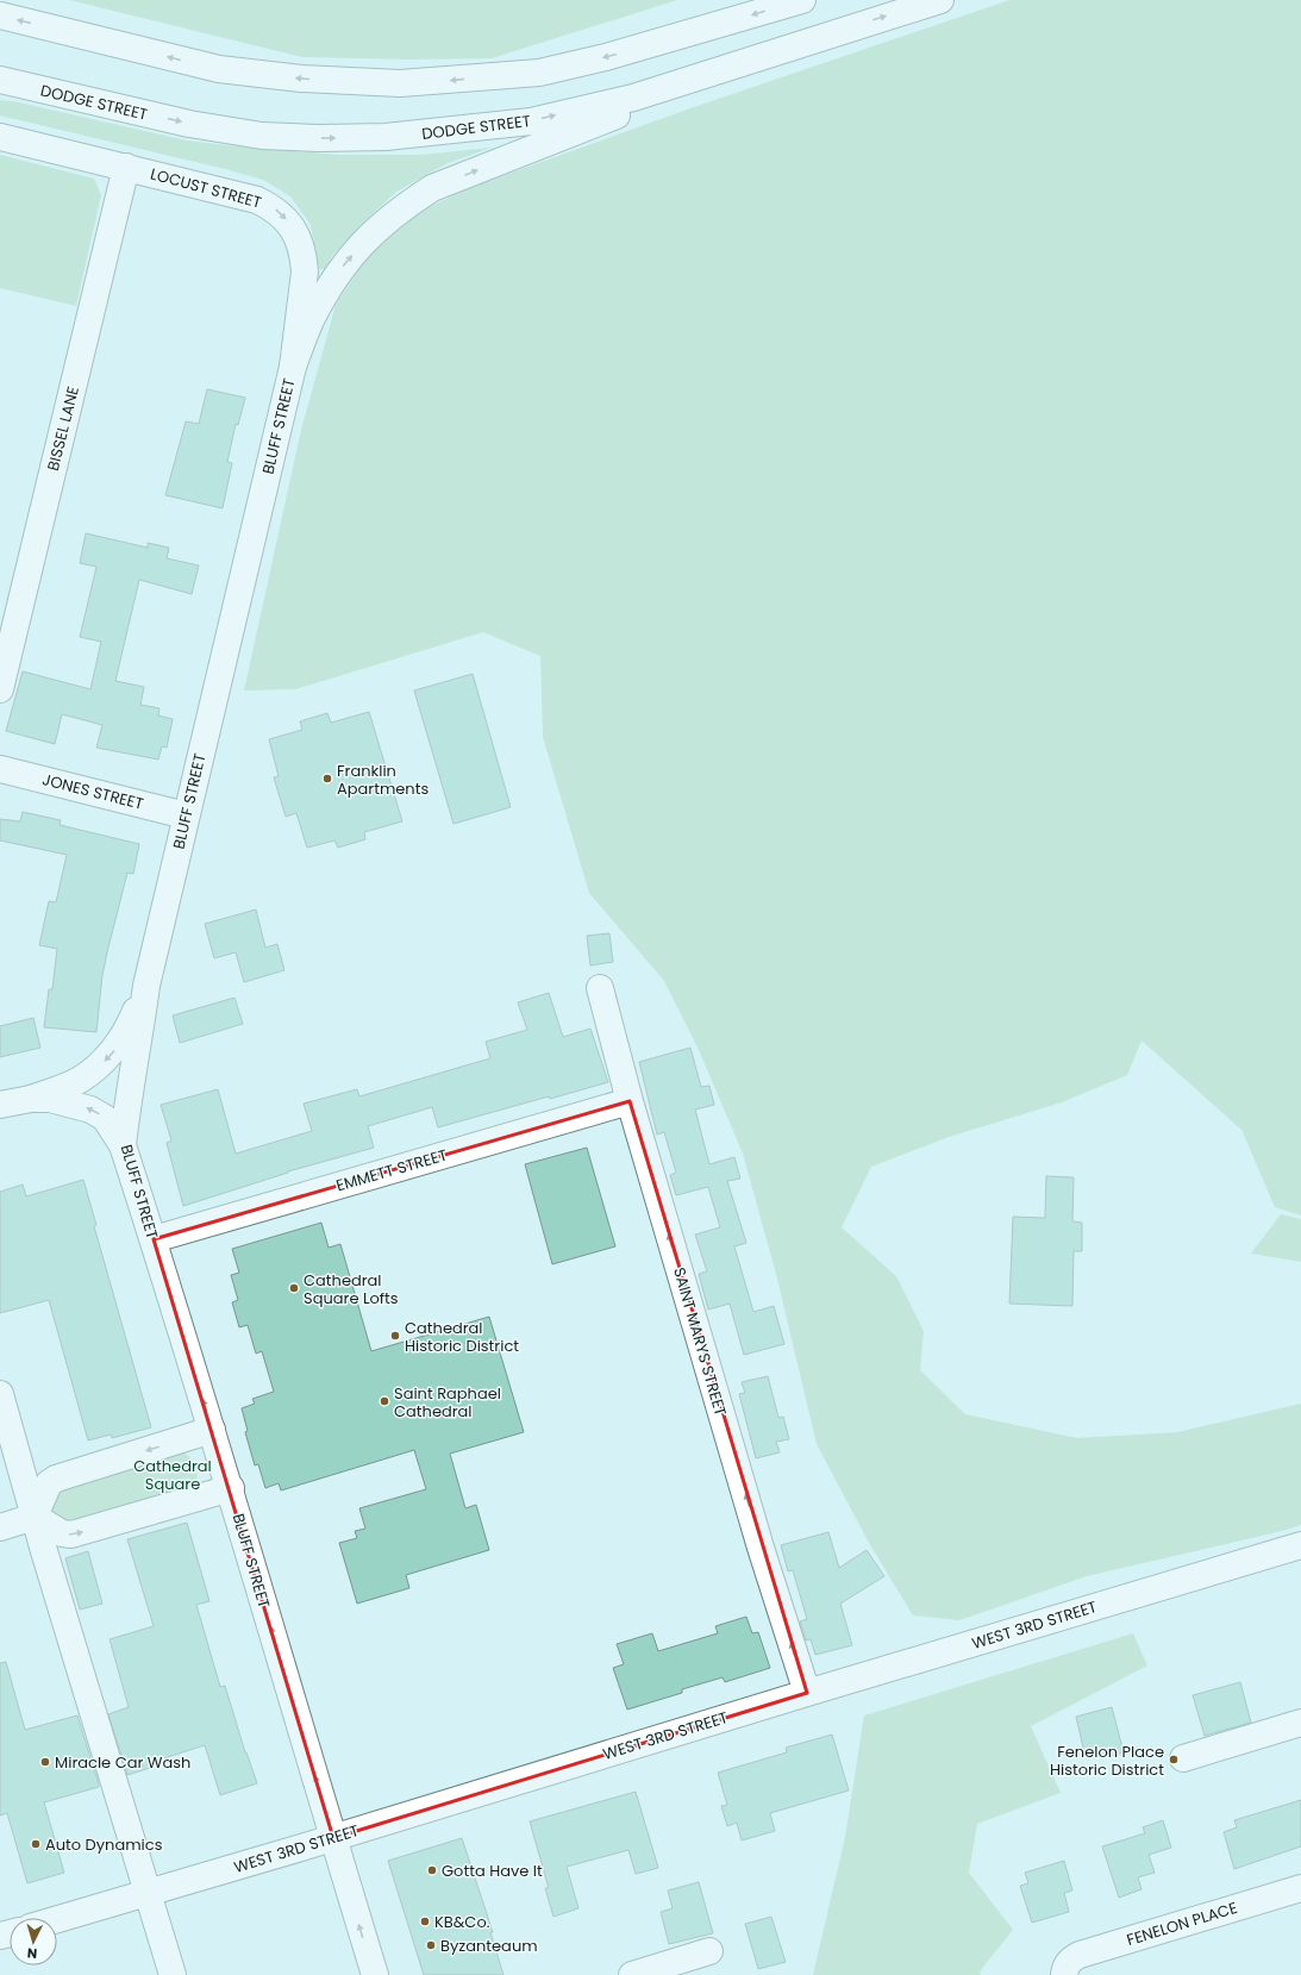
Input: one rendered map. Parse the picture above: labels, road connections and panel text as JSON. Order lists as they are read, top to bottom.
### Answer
{
  "streets": {
    "main road": [
      "DODGE STREET",
      "LOCUST STREET",
      "BLUFF STREET",
      "BISSEL LANE",
      "JONES STREET",
      "EMMETT STREET",
      "SAINT MARYS STREET",
      "WEST 3RD STREET",
      "FENELON PLACE"
    ]
  },
  "crossings": [
    ["LOCUST STREET", "BLUFF STREET"],
    ["LOCUST STREET", "BISSEL LANE"],
    ["BLUFF STREET", "JONES STREET"],
    ["BLUFF STREET", "EMMETT STREET"],
    ["BLUFF STREET", "WEST 3RD STREET"],
    ["EMMETT STREET", "SAINT MARYS STREET"],
    ["SAINT MARYS STREET", "WEST 3RD STREET"]
  ],
  "one_way": ["LOCUST STREET", "SAINT MARYS STREET"],
  "parks": ["Cathedral Square"],
  "places": [
    "Franklin Apartments",
    "Cathedral Square Lofts",
    "Cathedral Historic District",
    "Saint Raphael Cathedral",
    "Fenelon Place Historic District",
    "Miracle Car Wash",
    "Auto Dynamics",
    "Gotta Have It",
    "KB&Co.",
    "Byzanteaum"
  ],
  "north": "bottom"
}
